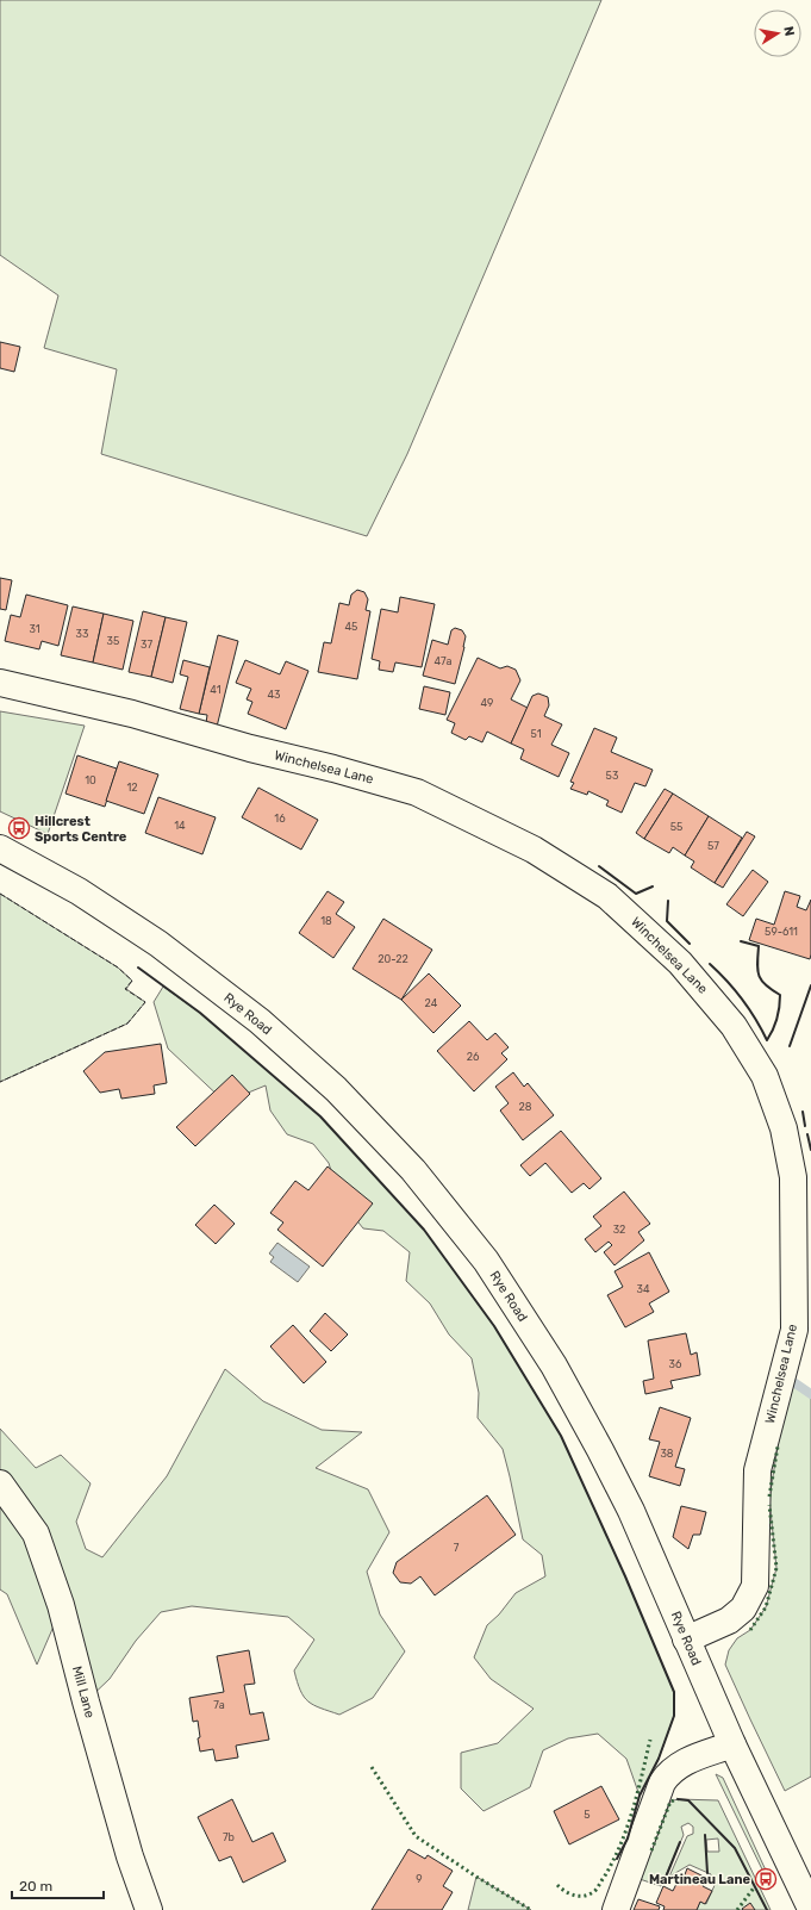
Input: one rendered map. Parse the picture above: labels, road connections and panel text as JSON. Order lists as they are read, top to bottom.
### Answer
{
  "streets": {
    "main road": ["Winchelsea Lane", "Rye Road", "Mill Lane"]
  },
  "crossings": [
    ["Winchelsea Lane", "Rye Road"]
  ],
  "places": {
    "bus stop": ["Hillcrest Sports Centre", "Martineau Lane"]
  },
  "house_numbers": [
    "45",
    "31",
    "33",
    "35",
    "37",
    "47a",
    "41",
    "43",
    "49",
    "51",
    "53",
    "10",
    "12",
    "16",
    "14",
    "55",
    "57",
    "18",
    "59-611",
    "20-22",
    "24",
    "26",
    "28",
    "32",
    "34",
    "36",
    "38",
    "7",
    "7a",
    "5",
    "7b",
    "9"
  ],
  "scale_bar": "20 m",
  "north": "right"
}
